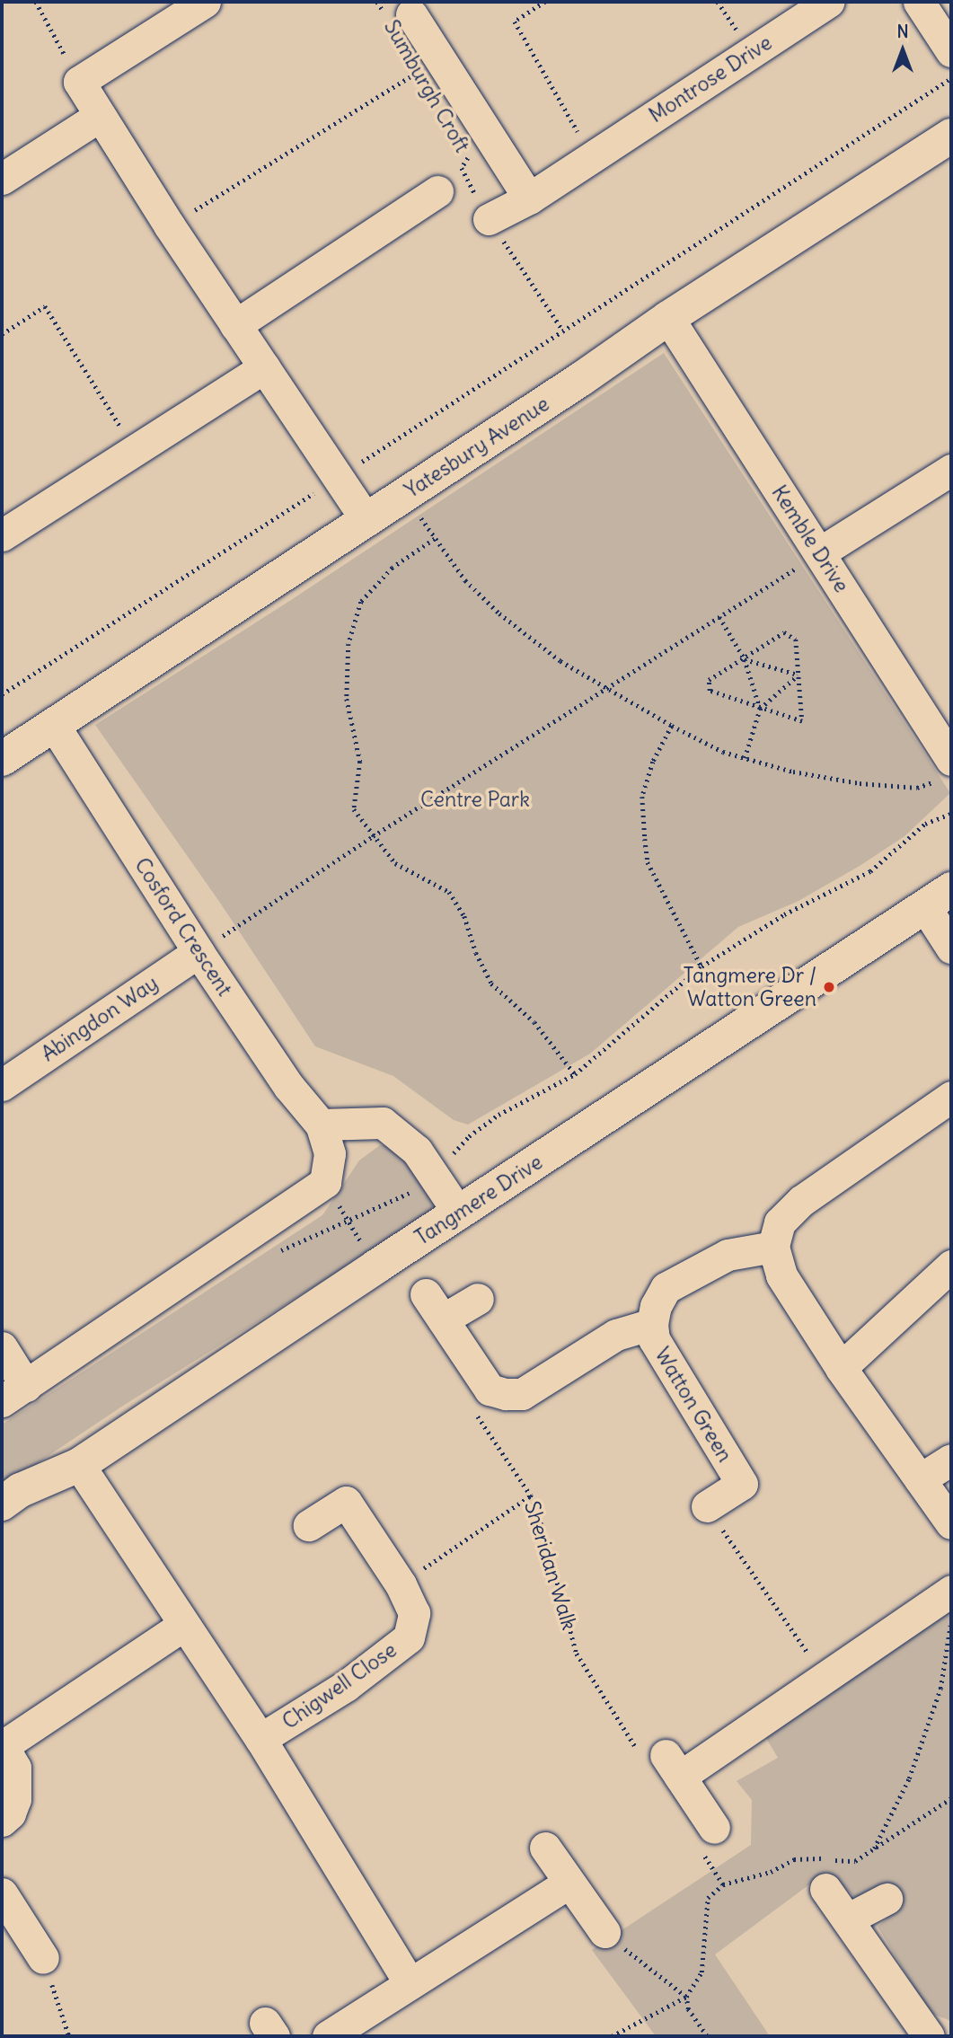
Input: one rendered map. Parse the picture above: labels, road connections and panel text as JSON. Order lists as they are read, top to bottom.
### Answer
{
  "streets": {
    "street": [
      "Montrose Drive",
      "Yatesbury Avenue",
      "Kemble Drive",
      "Cosford Crescent",
      "Abingdon Way",
      "Tangmere Drive",
      "Watton Green",
      "Chigwell Close"
    ],
    "path": ["Sumburgh Croft", "Sheridan Walk"]
  },
  "crossings": [
    ["Montrose Drive", "Sumburgh Croft"],
    ["Yatesbury Avenue", "Kemble Drive"],
    ["Yatesbury Avenue", "Cosford Crescent"],
    ["Cosford Crescent", "Abingdon Way"],
    ["Tangmere Drive", "Chigwell Close"]
  ],
  "parks": ["Centre Park"],
  "places": ["Tangmere Dr / Watton Green"],
  "north": "top"
}
